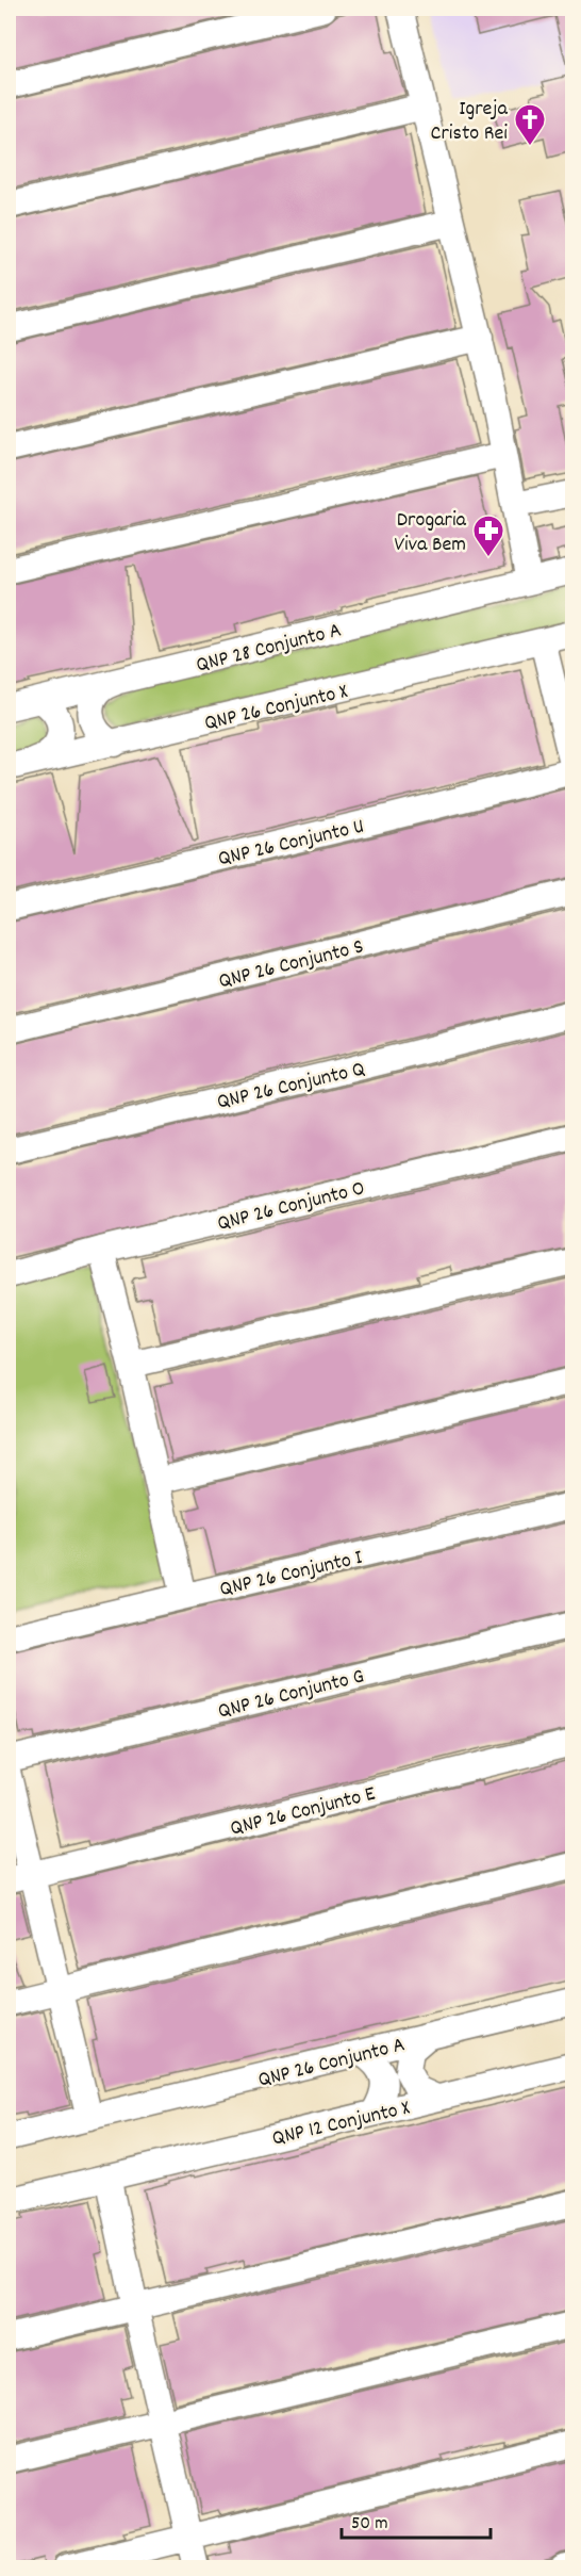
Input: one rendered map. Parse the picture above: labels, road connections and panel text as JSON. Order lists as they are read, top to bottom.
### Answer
{
  "streets": {
    "street": [
      "QNP 28 Conjunto A",
      "QNP 26 Conjunto X",
      "QNP 26 Conjunto U",
      "QNP 26 Conjunto S",
      "QNP 26 Conjunto Q",
      "QNP 26 Conjunto O",
      "QNP 26 Conjunto I",
      "QNP 26 Conjunto G",
      "QNP 26 Conjunto E",
      "QNP 26 Conjunto A",
      "QNP 12 Conjunto X"
    ]
  },
  "places": {
    "church": ["Igreja Cristo Rei"],
    "pharmacy": ["Drogaria Viva Bem"]
  },
  "scale_bar": "50 m"
}
